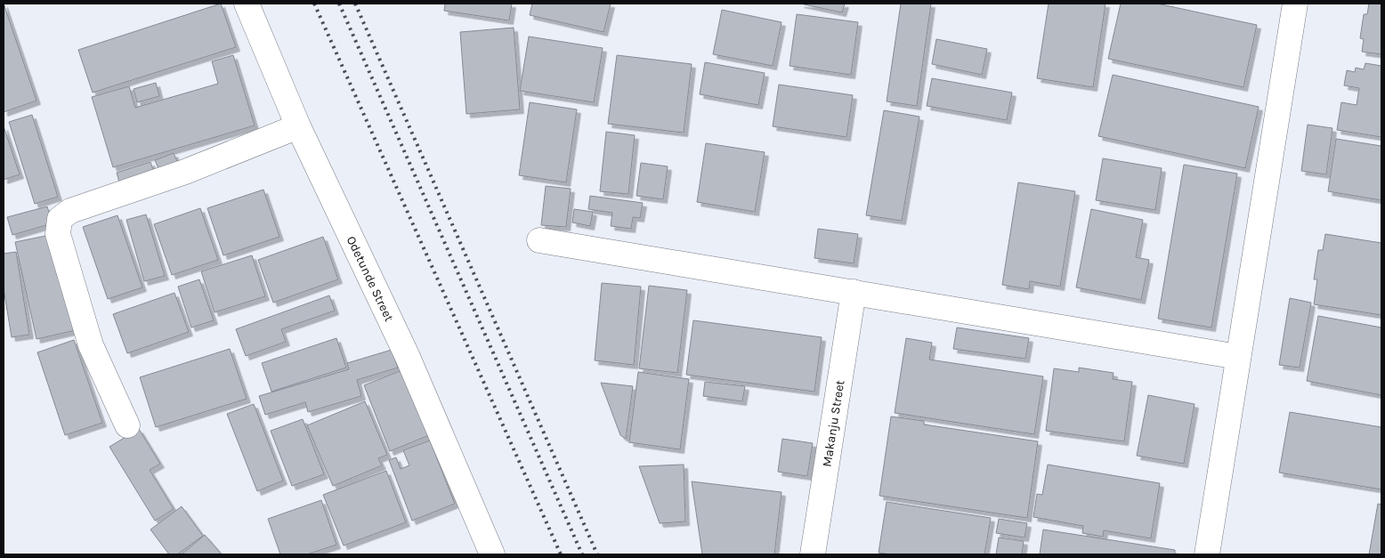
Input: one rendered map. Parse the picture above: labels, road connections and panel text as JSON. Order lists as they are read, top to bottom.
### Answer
{
  "streets": {
    "street": ["Odetunde Street", "Makanju Street"]
  }
}
